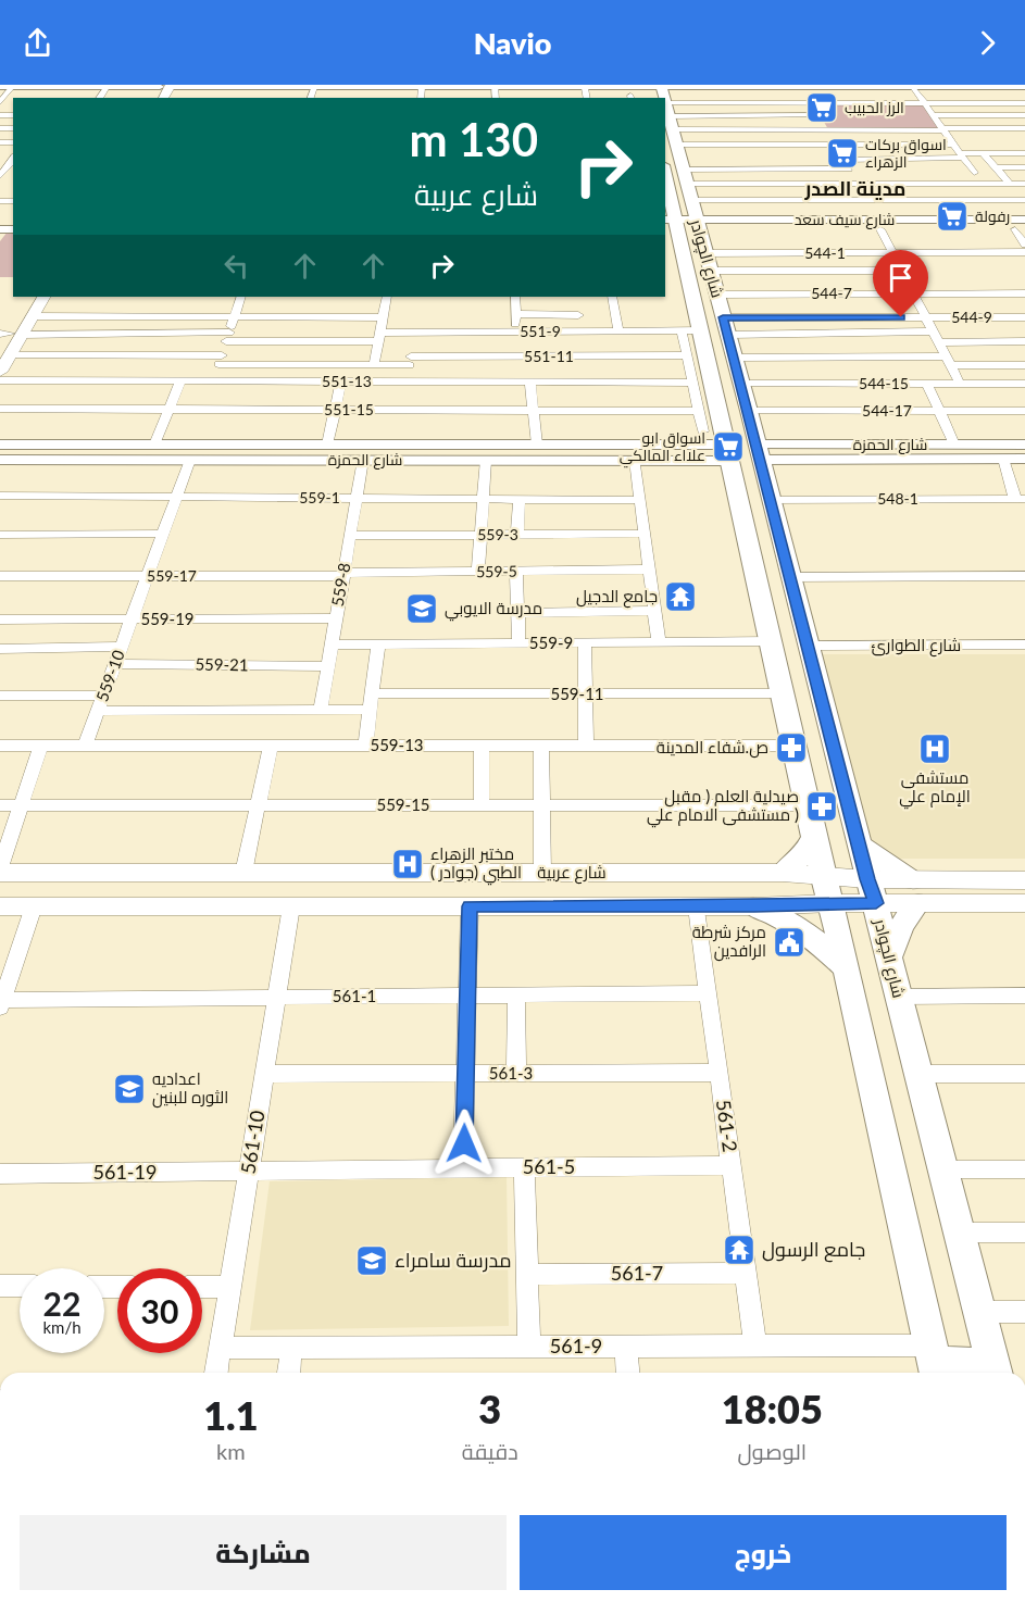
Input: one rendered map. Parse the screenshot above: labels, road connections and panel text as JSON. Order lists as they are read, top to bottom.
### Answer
{
  "streets": {
    "main road": ["شارع الچوادر", "شارع عربية"],
    "street": [
      "شارع سيف سعد",
      "544-1",
      "544-7",
      "544-9",
      "551-9",
      "551-11",
      "551-13",
      "544-15",
      "551-15",
      "544-17",
      "شارع الحمزة",
      "559-1",
      "548-1",
      "559-3",
      "559-5",
      "559-17",
      "559-8",
      "559-19",
      "559-9",
      "شارع الطوارئ",
      "559-21",
      "559-10",
      "559-11",
      "559-13",
      "559-15",
      "561-1",
      "561-3",
      "561-2",
      "561-10",
      "561-5",
      "561-19",
      "561-7",
      "561-9"
    ]
  },
  "crossings": [
    ["شارع سيف سعد", "شارع الچوادر"],
    ["544-1", "شارع الچوادر"],
    ["شارع الچوادر", "544-7"],
    ["شارع الچوادر", "544-9"],
    ["شارع الچوادر", "551-9"],
    ["شارع الچوادر", "544-15"],
    ["شارع الچوادر", "544-17"],
    ["شارع الچوادر", "شارع الحمزة"],
    ["شارع الچوادر", "548-1"],
    ["شارع الچوادر", "559-9"],
    ["شارع الچوادر", "شارع الطوارئ"],
    ["شارع الچوادر", "559-11"],
    ["شارع الچوادر", "559-13"],
    ["شارع الچوادر", "559-15"],
    ["شارع الچوادر", "شارع عربية"],
    ["شارع الچوادر", "561-9"],
    ["551-11", "551-13"],
    ["551-13", "551-15"],
    ["شارع الحمزة", "559-8"],
    ["شارع الحمزة", "559-10"],
    ["559-1", "559-8"],
    ["559-1", "559-10"],
    ["559-3", "559-8"],
    ["559-5", "559-17"],
    ["559-5", "559-8"],
    ["559-17", "559-8"],
    ["559-17", "559-10"],
    ["559-8", "559-19"],
    ["559-8", "559-9"],
    ["559-8", "559-21"],
    ["559-19", "559-10"],
    ["559-21", "559-10"],
    ["559-10", "559-13"],
    ["شارع عربية", "561-2"],
    ["شارع عربية", "561-10"],
    ["561-1", "561-2"],
    ["561-1", "561-10"],
    ["561-3", "561-2"],
    ["561-3", "561-10"],
    ["561-2", "561-5"],
    ["561-2", "561-7"],
    ["561-2", "561-9"],
    ["561-10", "561-5"],
    ["561-10", "561-19"],
    ["561-10", "561-9"],
    ["561-5", "561-19"]
  ],
  "districts": ["مدينة الصدر"],
  "places": {
    "supermarket": [
      "الرز الحبيب",
      "اسواق بركات الزهراء",
      "رفولة",
      "اسواق ابو علااء المالكي"
    ],
    "temple": ["جامع الدجيل", "جامع الرسول"],
    "school or university": ["مدرسة الايوبي", "اعداديه الثوره للبنين", "مدرسة سامراء"],
    "pharmacy": ["ص.شفاء المدينة", "صيدلية العلم ( مقبل مستشفى الامام علي )"],
    "hospital": ["مستشفى الإمام علي", "مختبر الزهراء الطبي (جوادر )"],
    "public building": ["مركز شرطة الرافدين"]
  },
  "page": {
    "header": "Navio",
    "turn": ["130 m", "شارع عربية"],
    "speed": "22 km/h",
    "limit": "30",
    "eta": [
      "18:05",
      "الوصول",
      "3",
      "دقيقة",
      "1.1",
      "km"
    ],
    "buttons": ["خروج", "مشاركة"]
  }
}
